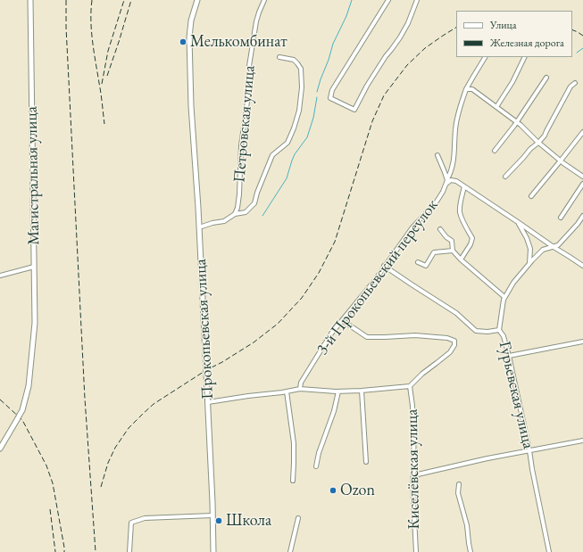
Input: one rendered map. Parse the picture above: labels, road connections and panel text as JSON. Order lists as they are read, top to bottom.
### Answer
{
  "streets": {
    "main road": ["Магистральная улица", "Прокопьевская улица"],
    "street": [
      "Петровская улица",
      "3-й Прокопьевский переулок",
      "Гурьевская улица",
      "Киселёвская улица"
    ]
  },
  "crossings": [
    ["3-й Прокопьевский переулок", "Гурьевская улица"]
  ],
  "places": ["Мелькомбинат", "Ozon", "Школа"],
  "legend": ["Улица", "Железная дорога"]
}
